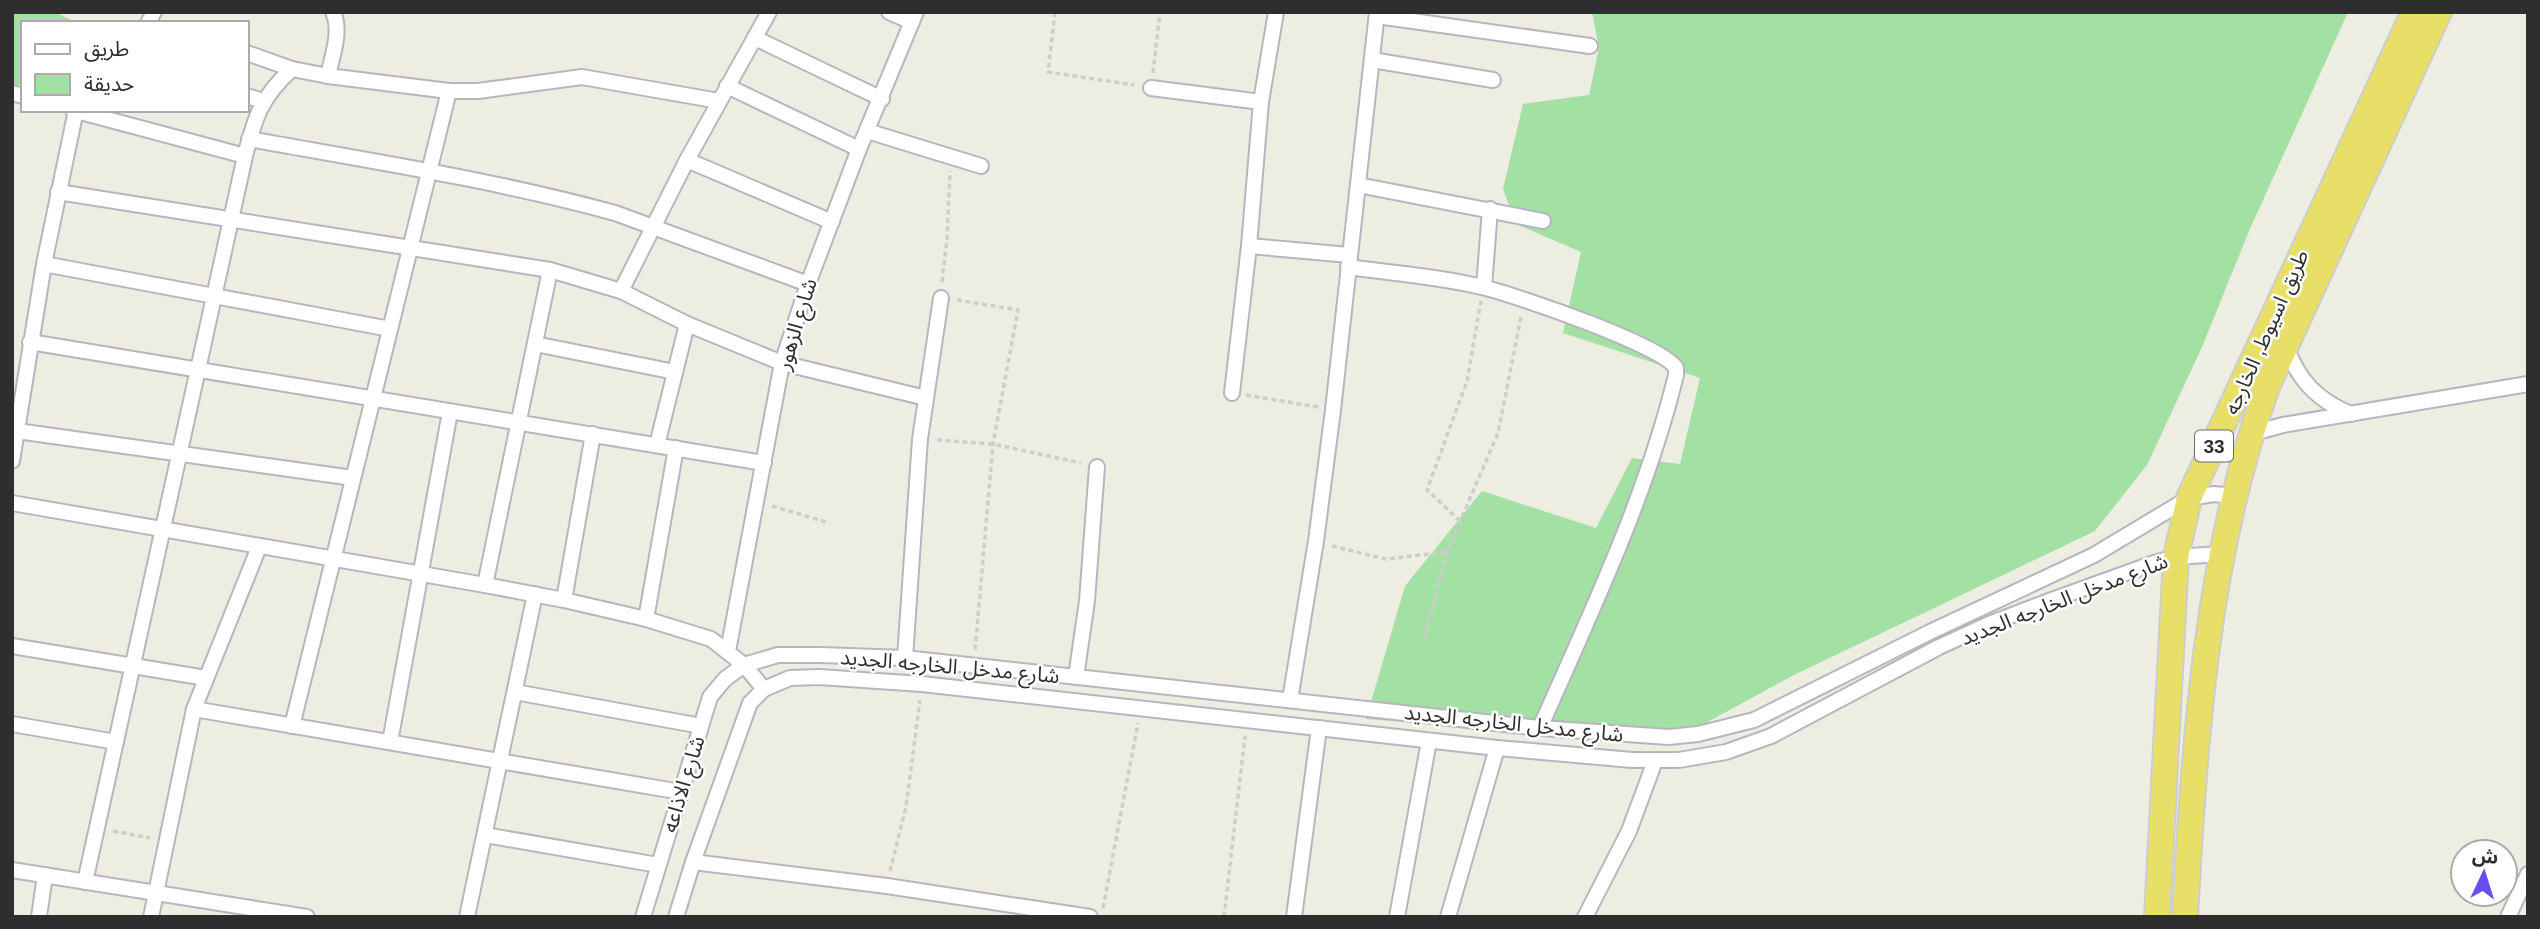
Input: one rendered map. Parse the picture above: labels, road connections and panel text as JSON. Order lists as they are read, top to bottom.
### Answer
{
  "streets": {
    "highway": ["طريق اسيوط, الخارجه", "33"],
    "street": ["شارع الزهور", "شارع مدخل الخارجه الجديد", "شارع الاذاعه"]
  },
  "crossings": [
    ["طريق اسيوط, الخارجه", "شارع مدخل الخارجه الجديد"],
    ["شارع مدخل الخارجه الجديد", "شارع الاذاعه"]
  ],
  "legend": ["طريق", "حديقة"],
  "north": "top"
}
